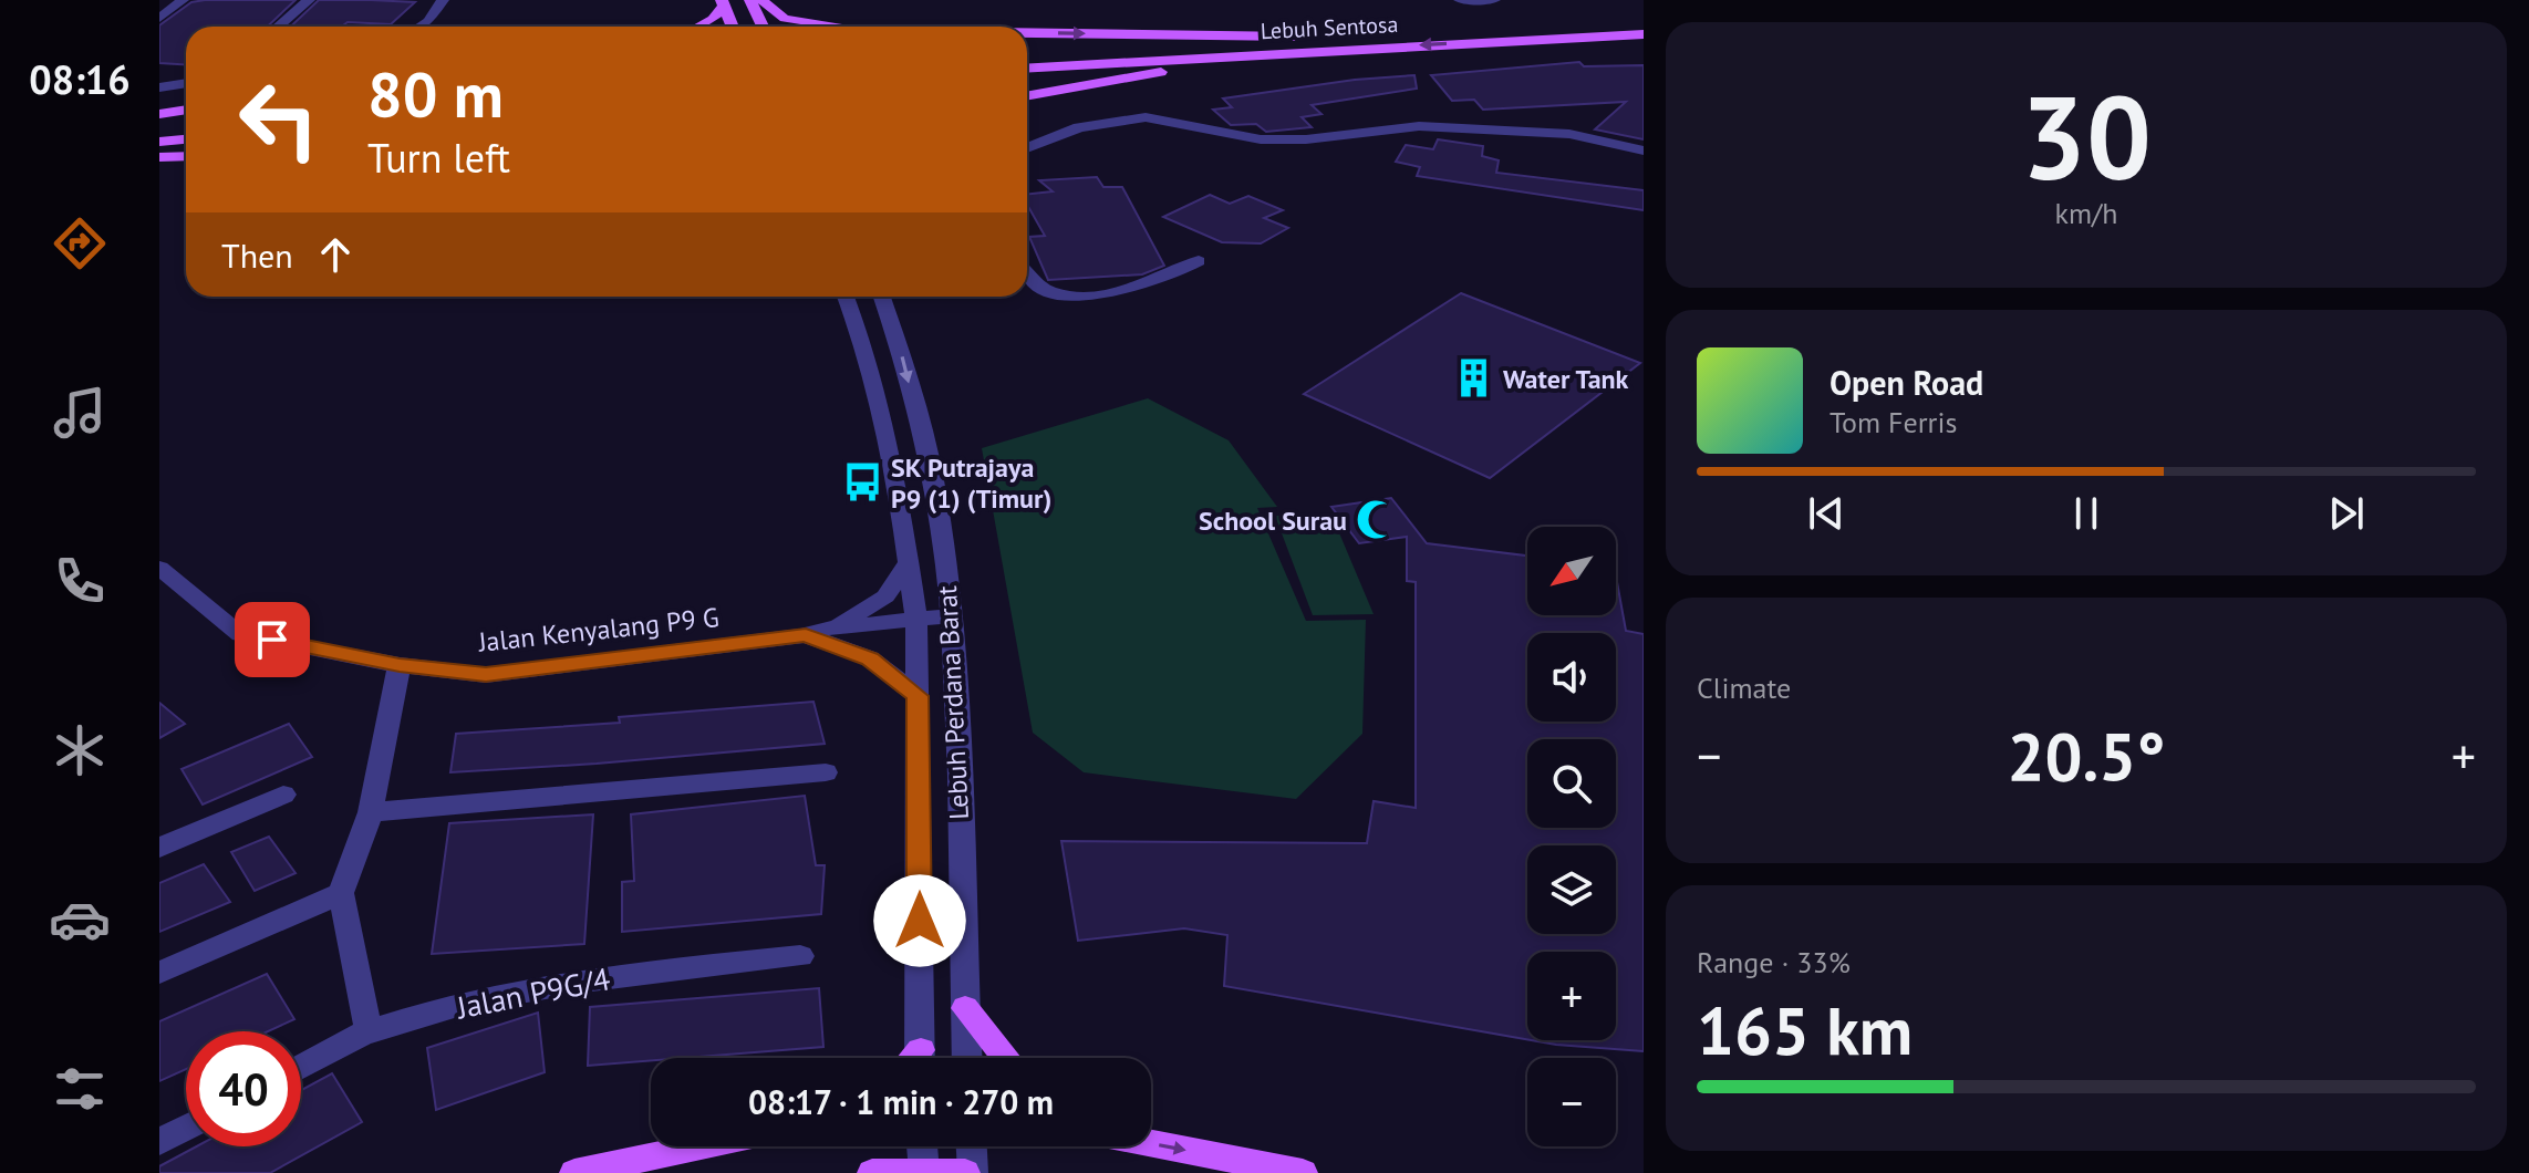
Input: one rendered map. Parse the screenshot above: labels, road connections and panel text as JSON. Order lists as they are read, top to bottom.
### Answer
{
  "streets": {
    "main road": ["Lebuh Sentosa"],
    "street": ["Jalan Kenyalang P9 G", "Lebuh Perdana Barat", "Jalan P9G/4"]
  },
  "crossings": [
    ["Jalan Kenyalang P9 G", "Lebuh Perdana Barat"]
  ],
  "places": {
    "building": ["Water Tank"],
    "bus stop": ["SK Putrajaya P9 (1) (Timur)"],
    "mosque": ["School Surau"]
  },
  "north": "bottom left",
  "page": {
    "tabs": "08:16",
    "tile": [
      ["30", "km/h"],
      "Climate",
      ["Range · 33%", "165 km"]
    ],
    "turn": ["80 m", "Turn left"],
    "then": "Then",
    "song": ["Open Road", "Tom Ferris"],
    "map_buttons": ["+", "−"],
    "heat": ["−", "20.5°", "+"],
    "limit": "40",
    "trip": "08:17 · 1 min · 270 m"
  }
}
